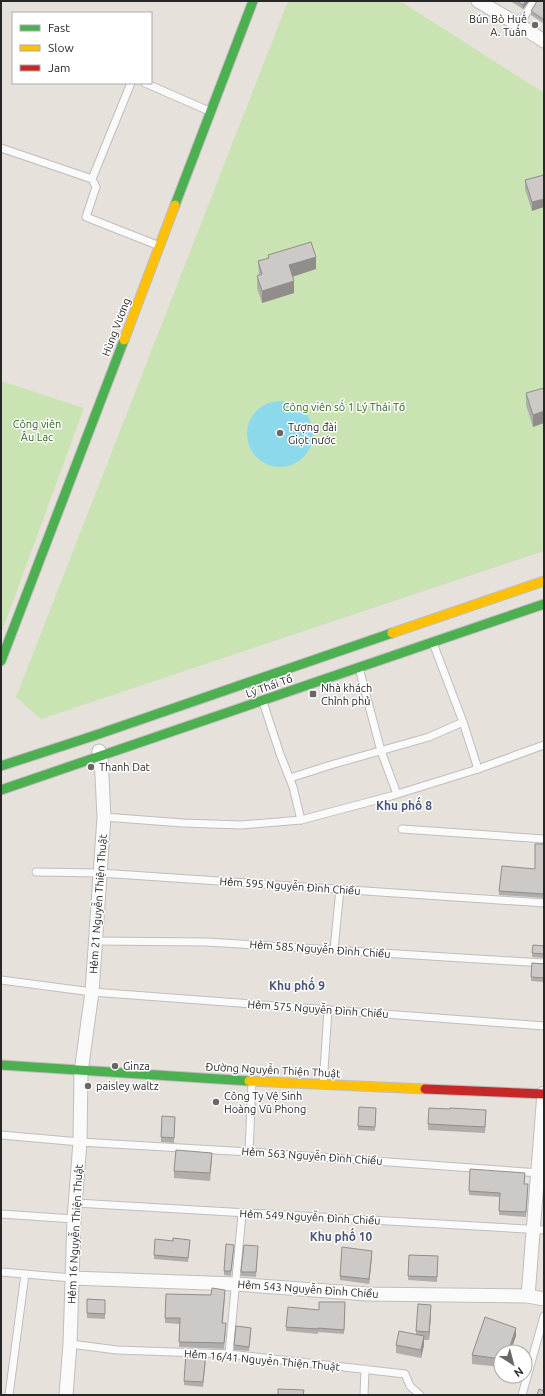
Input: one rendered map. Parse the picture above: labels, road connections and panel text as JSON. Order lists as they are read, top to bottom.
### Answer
{
  "streets": {
    "main road": ["Hùng Vương", "Lý Thái Tổ", "Đường Nguyễn Thiện Thuật"],
    "street": ["Hẻm 21 Nguyễn Thiện Thuật", "Hẻm 16 Nguyễn Thiện Thuật", "Hẻm 543 Nguyễn Ðình Chiểu"],
    "lane": [
      "Hẻm 595 Nguyễn Ðình Chiểu",
      "Hẻm 585 Nguyễn Ðình Chiểu",
      "Hẻm 575 Nguyễn Ðình Chiểu",
      "Hẻm 563 Nguyễn Ðình Chiểu",
      "Hẻm 549 Nguyễn Ðình Chiểu",
      "Hẻm 16/41 Nguyễn Thiện Thuật"
    ]
  },
  "crossings": [
    ["Lý Thái Tổ", "Hẻm 21 Nguyễn Thiện Thuật"],
    ["Hẻm 595 Nguyễn Ðình Chiểu", "Hẻm 21 Nguyễn Thiện Thuật"],
    ["Hẻm 21 Nguyễn Thiện Thuật", "Hẻm 585 Nguyễn Ðình Chiểu"],
    ["Hẻm 21 Nguyễn Thiện Thuật", "Hẻm 575 Nguyễn Ðình Chiểu"],
    ["Hẻm 21 Nguyễn Thiện Thuật", "Đường Nguyễn Thiện Thuật"],
    ["Hẻm 21 Nguyễn Thiện Thuật", "Hẻm 16 Nguyễn Thiện Thuật"],
    ["Đường Nguyễn Thiện Thuật", "Hẻm 16 Nguyễn Thiện Thuật"],
    ["Hẻm 563 Nguyễn Ðình Chiểu", "Hẻm 16 Nguyễn Thiện Thuật"],
    ["Hẻm 549 Nguyễn Ðình Chiểu", "Hẻm 16 Nguyễn Thiện Thuật"],
    ["Hẻm 16 Nguyễn Thiện Thuật", "Hẻm 543 Nguyễn Ðình Chiểu"],
    ["Hẻm 16 Nguyễn Thiện Thuật", "Hẻm 16/41 Nguyễn Thiện Thuật"]
  ],
  "districts": ["Khu phố 8", "Khu phố 9", "Khu phố 10"],
  "parks": ["Công viên số 1 Lý Thái Tổ", "Công viên Âu Lạc"],
  "places": {
    "other": [
      "Bún Bò Huế A. Tuấn",
      "Tượng đài Giọt nước",
      "Thanh Dat",
      "Ginza",
      "paisley waltz",
      "Công Ty Vệ Sinh Hoàng Vũ Phong"
    ],
    "transit": ["Nhà khách Chỉnh phủ"]
  },
  "legend": ["Fast", "Slow", "Jam"],
  "north": "bottom right"
}
